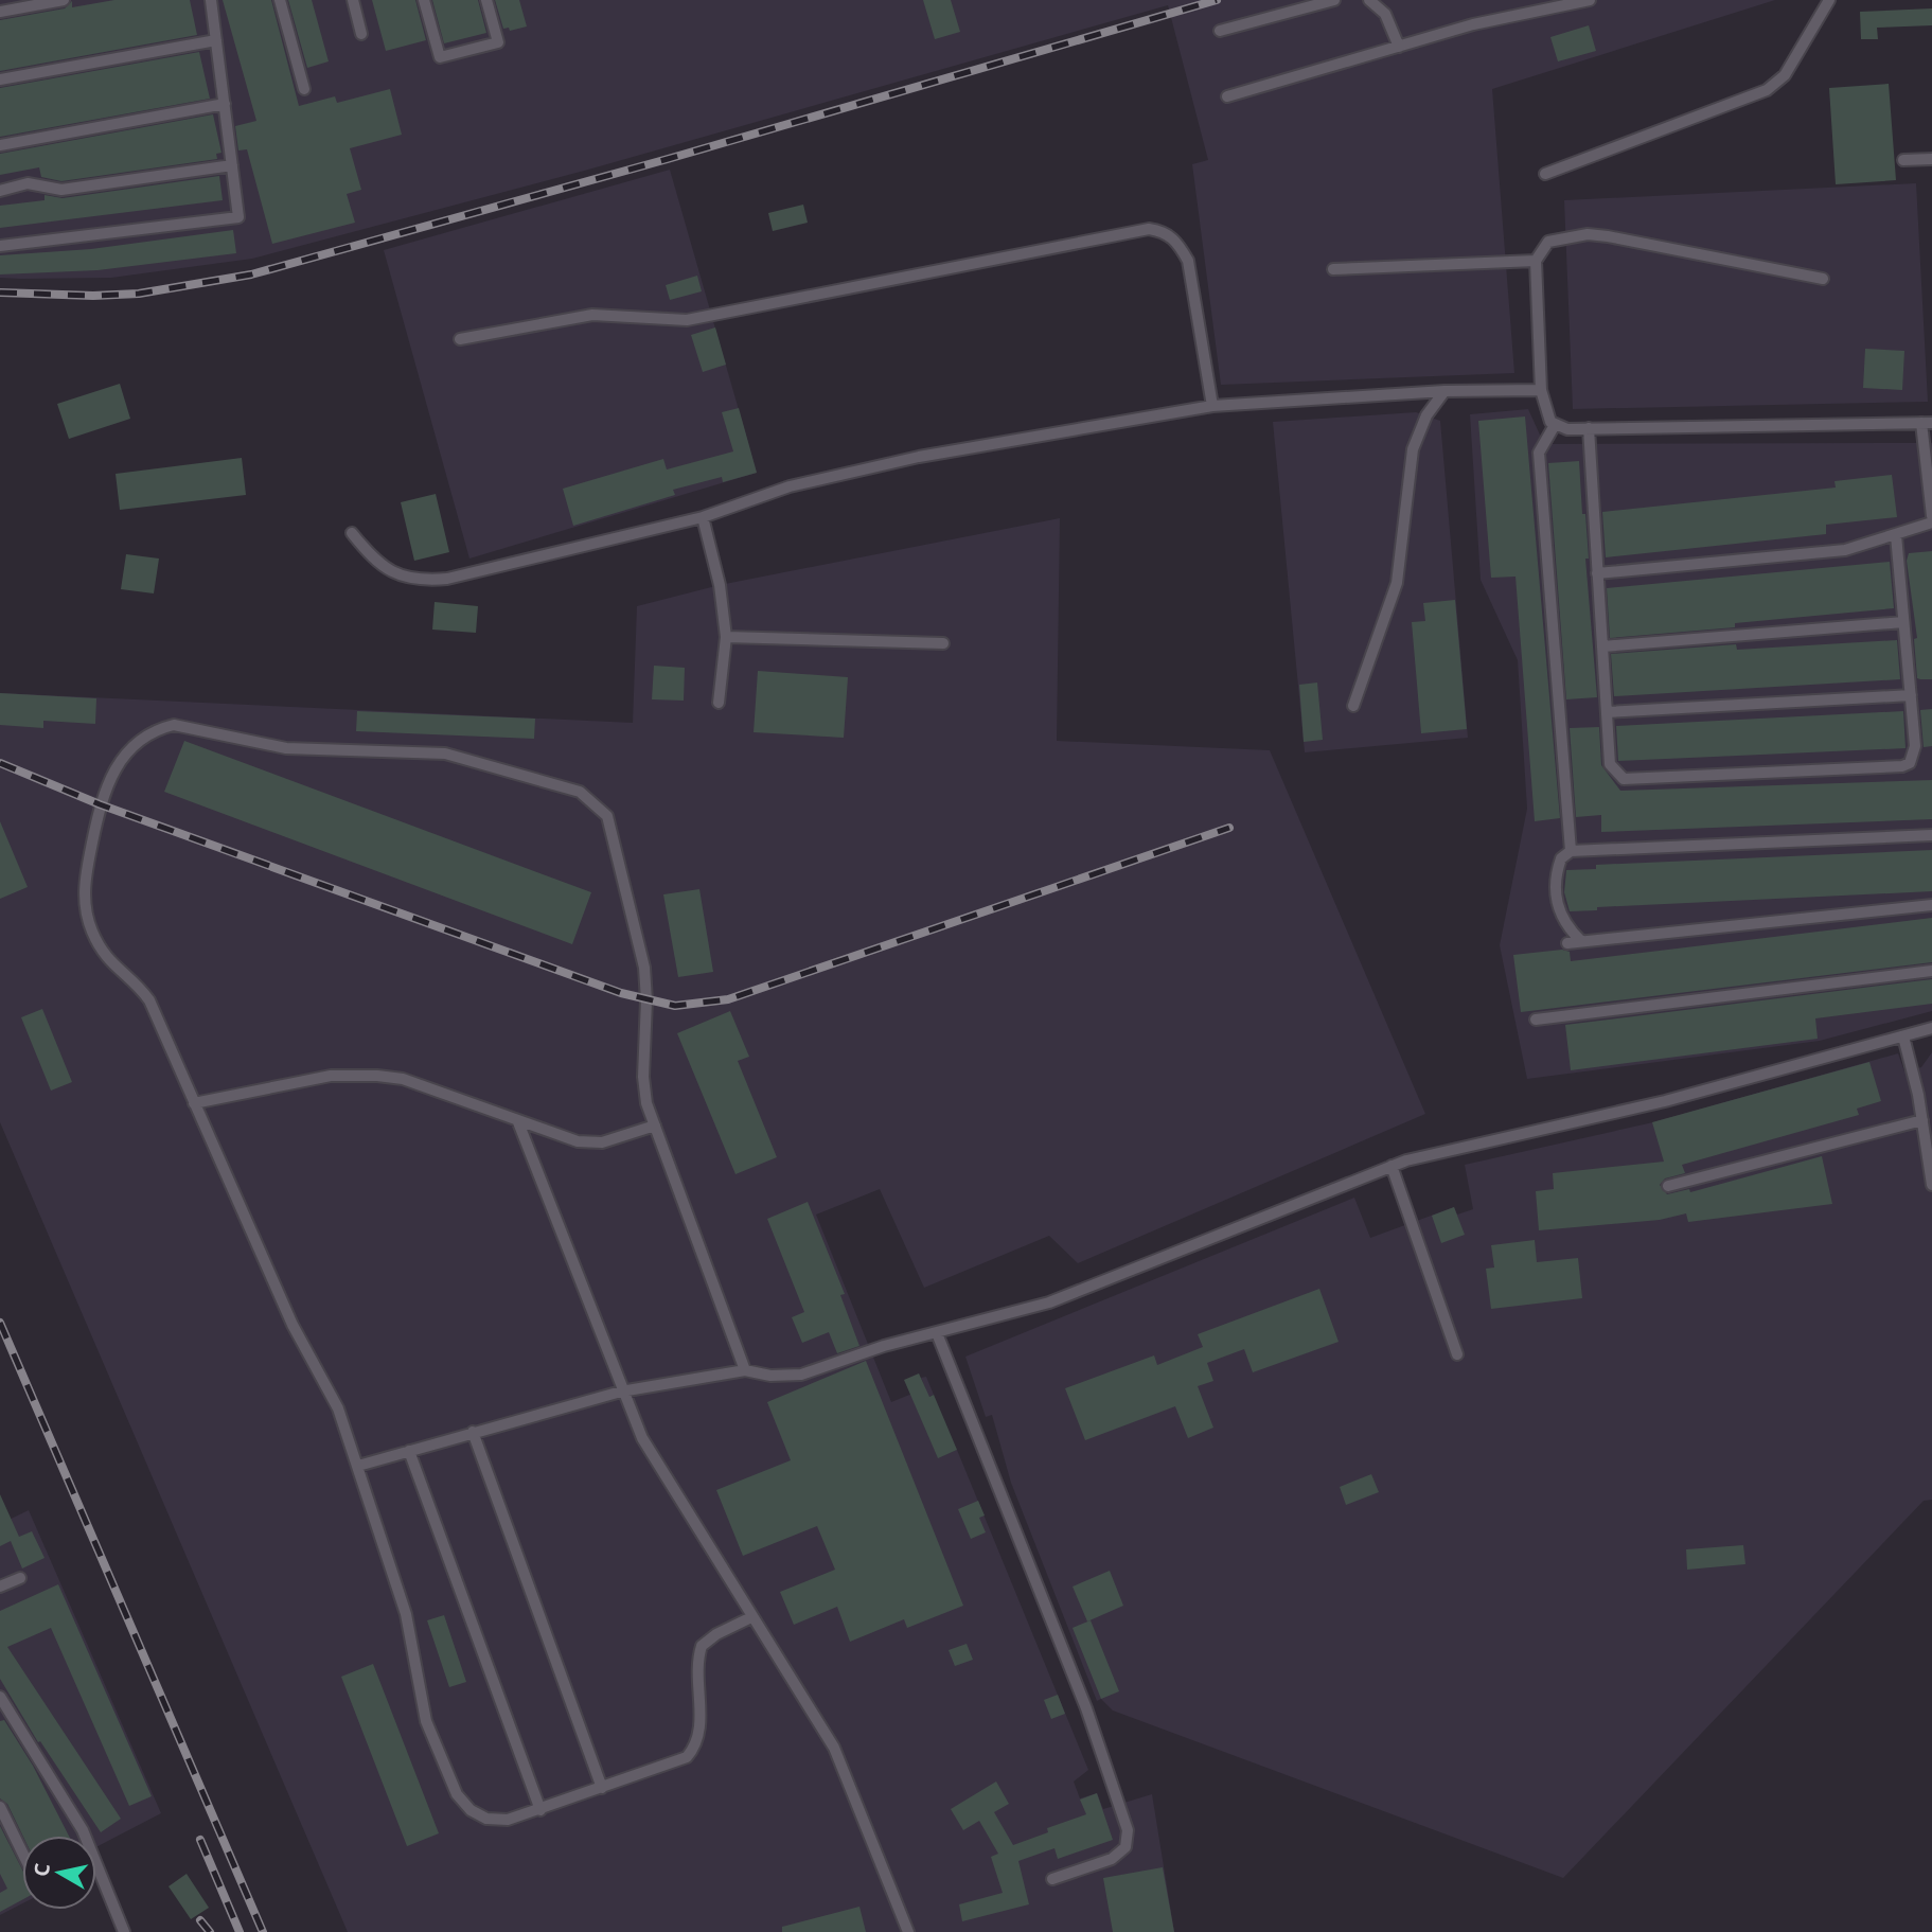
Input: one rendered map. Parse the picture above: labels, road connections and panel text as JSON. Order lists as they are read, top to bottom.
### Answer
{
  "north": "left"
}
